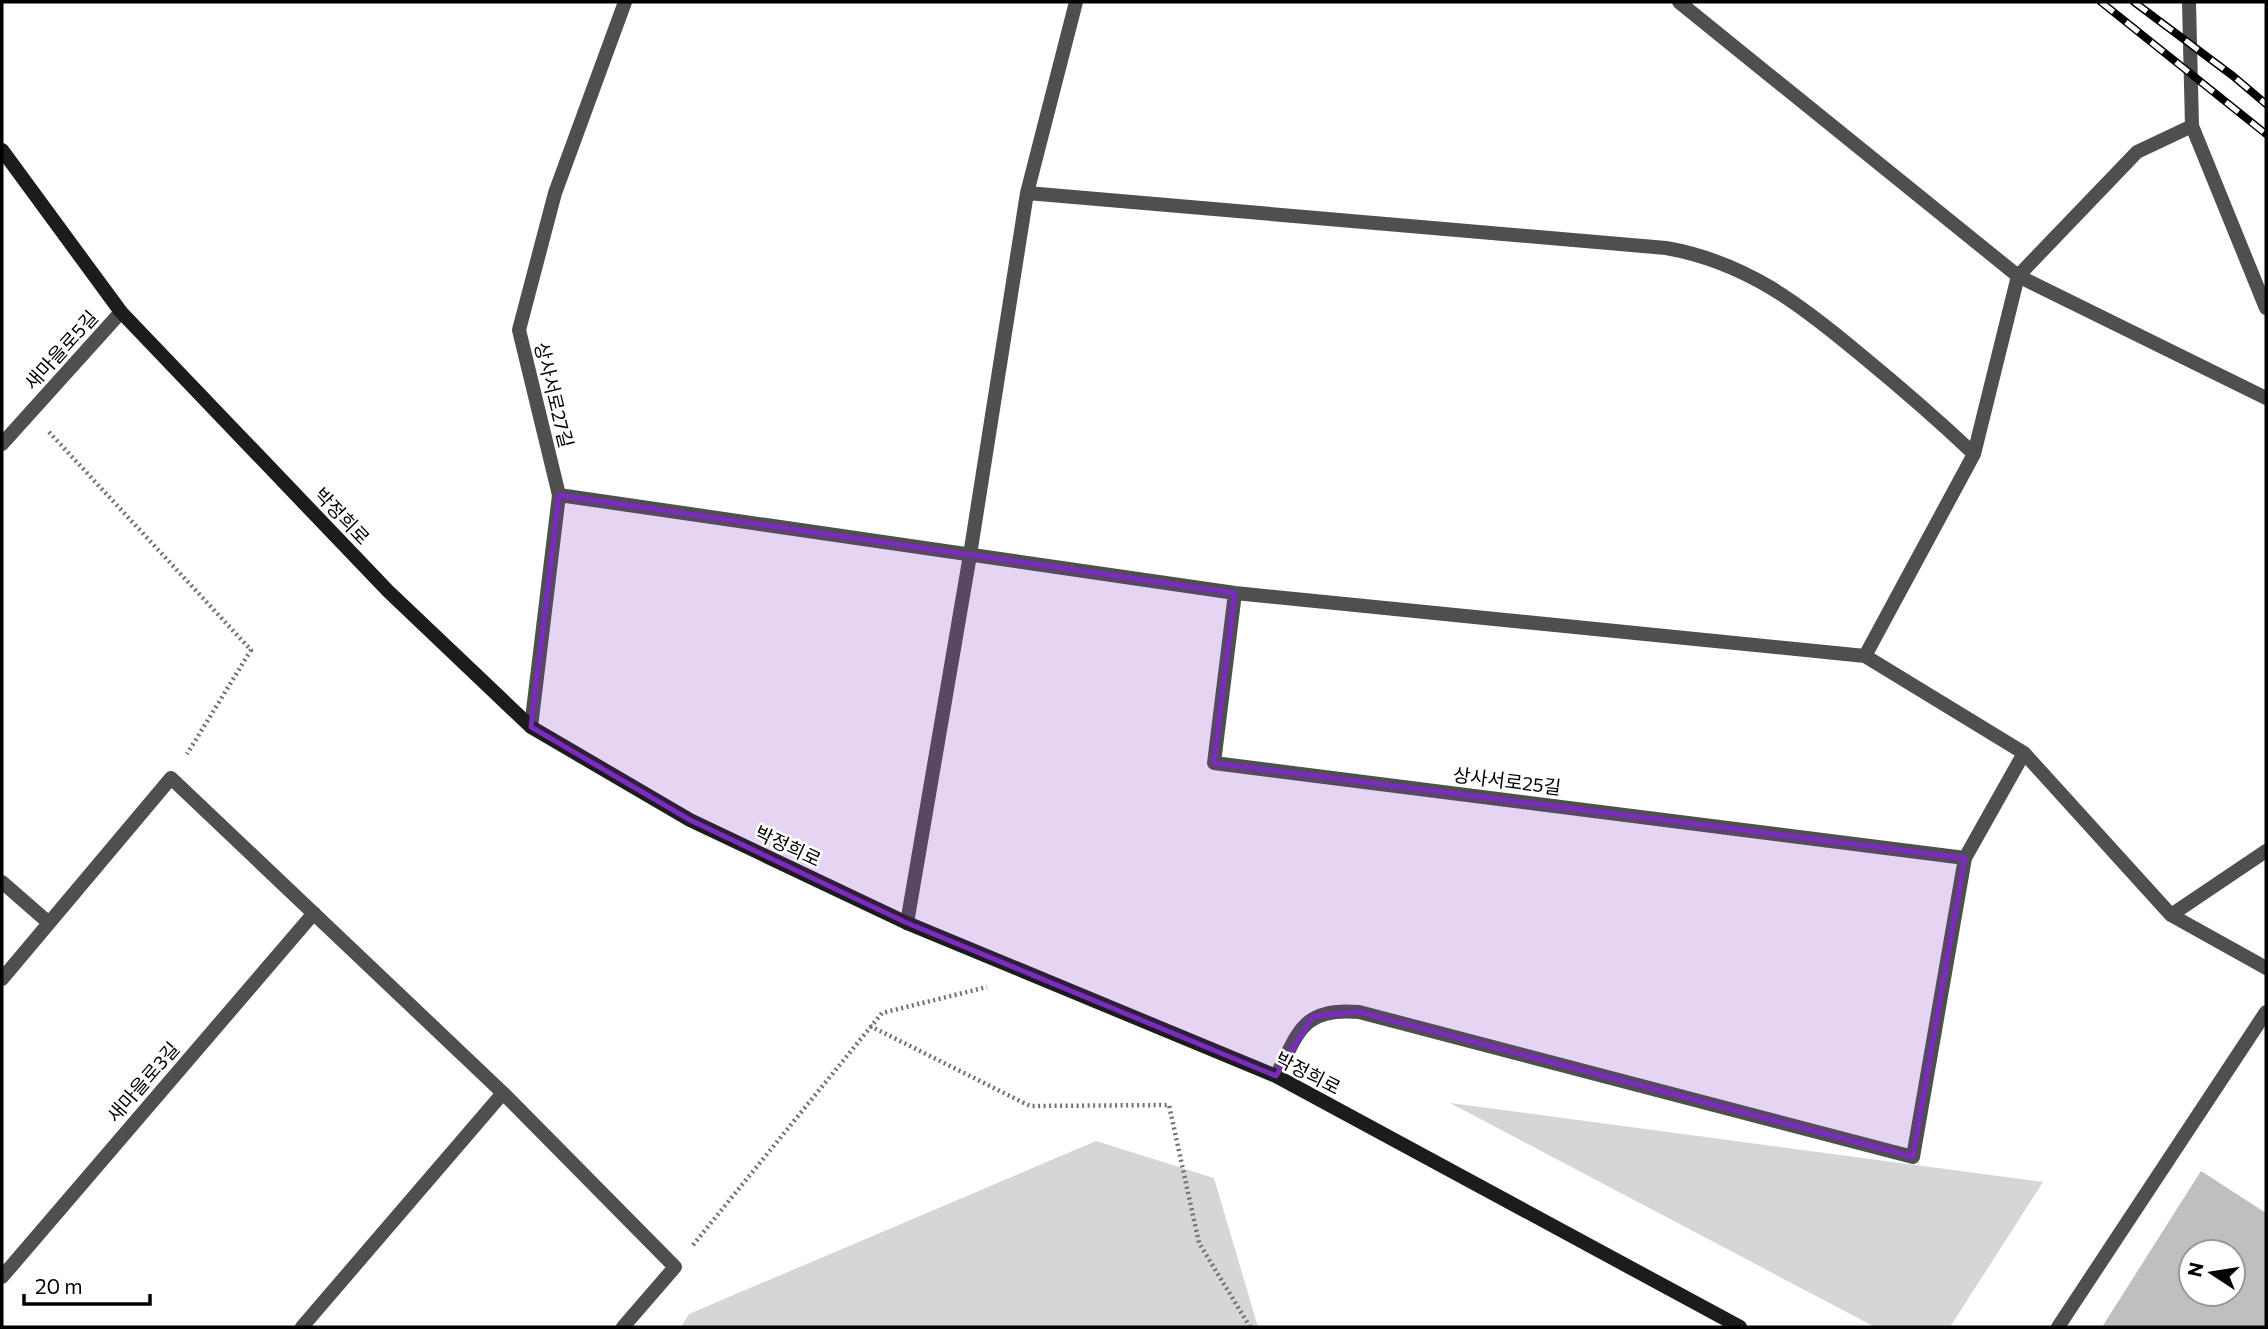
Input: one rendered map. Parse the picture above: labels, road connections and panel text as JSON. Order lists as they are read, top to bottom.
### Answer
{
  "streets": {
    "street": [
      "새마을로5길",
      "상사서로27길",
      "박정희로",
      "상사서로25길",
      "새마을로3길"
    ]
  },
  "crossings": [
    ["새마을로5길", "박정희로"],
    ["상사서로27길", "박정희로"]
  ],
  "scale_bar": "20 m",
  "north": "left"
}
